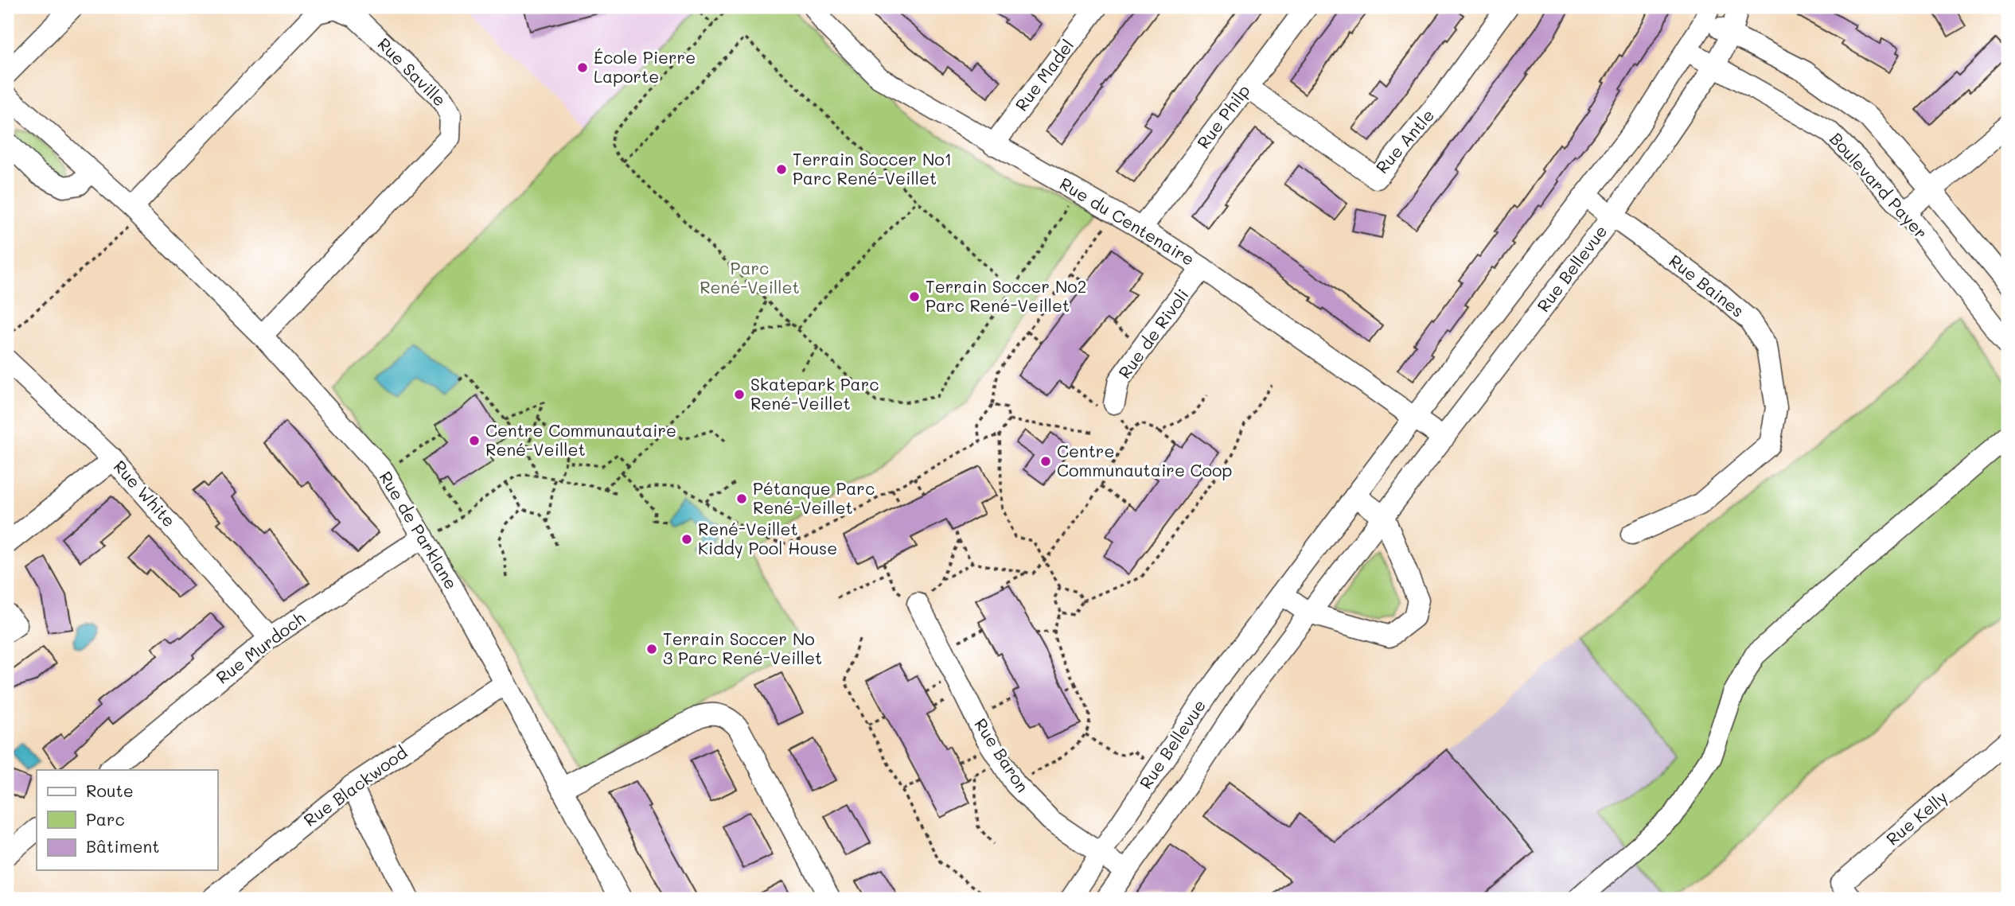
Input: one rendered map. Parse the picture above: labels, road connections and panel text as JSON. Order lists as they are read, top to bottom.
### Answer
{
  "streets": {
    "street": [
      "Rue Saville",
      "Rue Madel",
      "Rue Philp",
      "Rue Antle",
      "Boulevard Payer",
      "Rue du Centenaire",
      "Rue Bellevue",
      "Rue Baines",
      "Rue de Rivoli",
      "Rue White",
      "Rue de Parklane",
      "Rue Murdoch",
      "Rue Baron",
      "Rue Blackwood",
      "Rue Kelly"
    ]
  },
  "crossings": [
    ["Rue Saville", "Rue de Parklane"],
    ["Rue Madel", "Rue du Centenaire"],
    ["Rue Philp", "Rue Antle"],
    ["Rue Philp", "Rue du Centenaire"],
    ["Boulevard Payer", "Rue Bellevue"],
    ["Rue du Centenaire", "Rue Bellevue"],
    ["Rue du Centenaire", "Rue de Rivoli"],
    ["Rue Bellevue", "Rue Baines"],
    ["Rue Bellevue", "Rue Baron"],
    ["Rue White", "Rue Murdoch"],
    ["Rue de Parklane", "Rue Murdoch"],
    ["Rue de Parklane", "Rue Blackwood"]
  ],
  "parks": ["Parc René-Veillet"],
  "places": [
    "École Pierre Laporte",
    "Terrain Soccer No1 Parc René-Veillet",
    "Terrain Soccer No2 Parc René-Veillet",
    "Skatepark Parc René-Veillet",
    "Centre Communautaire René-Veillet",
    "Centre Communautaire Coop",
    "Pétanque Parc René-Veillet",
    "René-Veillet Kiddy Pool House",
    "Terrain Soccer No 3 Parc René-Veillet"
  ],
  "legend": ["Route", "Parc", "Bâtiment"]
}
